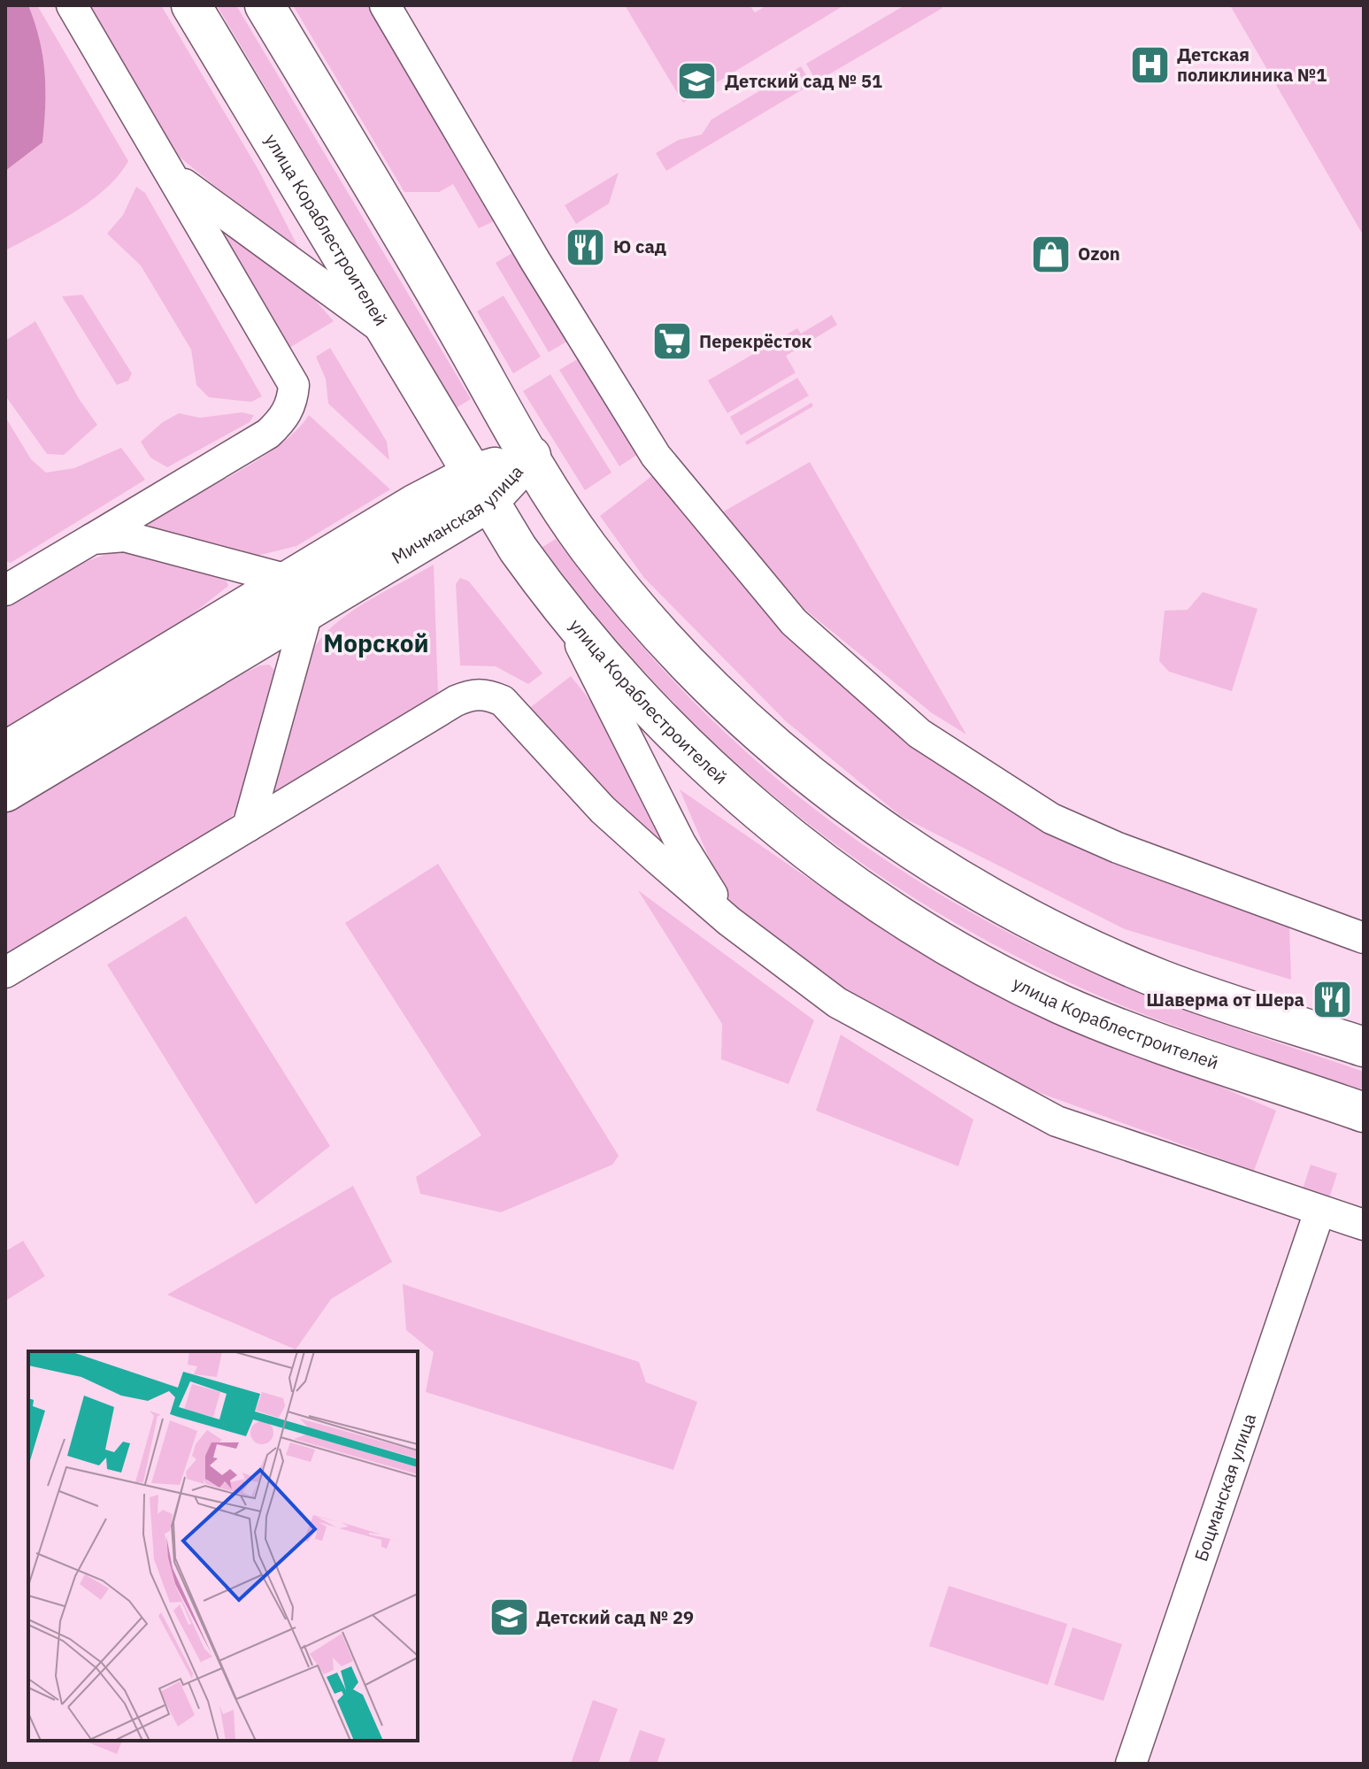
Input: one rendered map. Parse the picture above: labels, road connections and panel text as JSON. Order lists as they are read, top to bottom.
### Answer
{
  "streets": {
    "main road": ["улица Кораблестроителей", "Мичманская улица"],
    "street": ["Боцманская улица"]
  },
  "crossings": [
    ["улица Кораблестроителей", "Мичманская улица"]
  ],
  "districts": ["Морской"],
  "places": {
    "hospital": ["Детская поликлиника №1"],
    "school or university": ["Детский сад № 51", "Детский сад № 29"],
    "restaurant": ["Ю сад", "Шаверма от Шера"],
    "shop": ["Ozon"],
    "supermarket": ["Перекрёсток"]
  }
}
